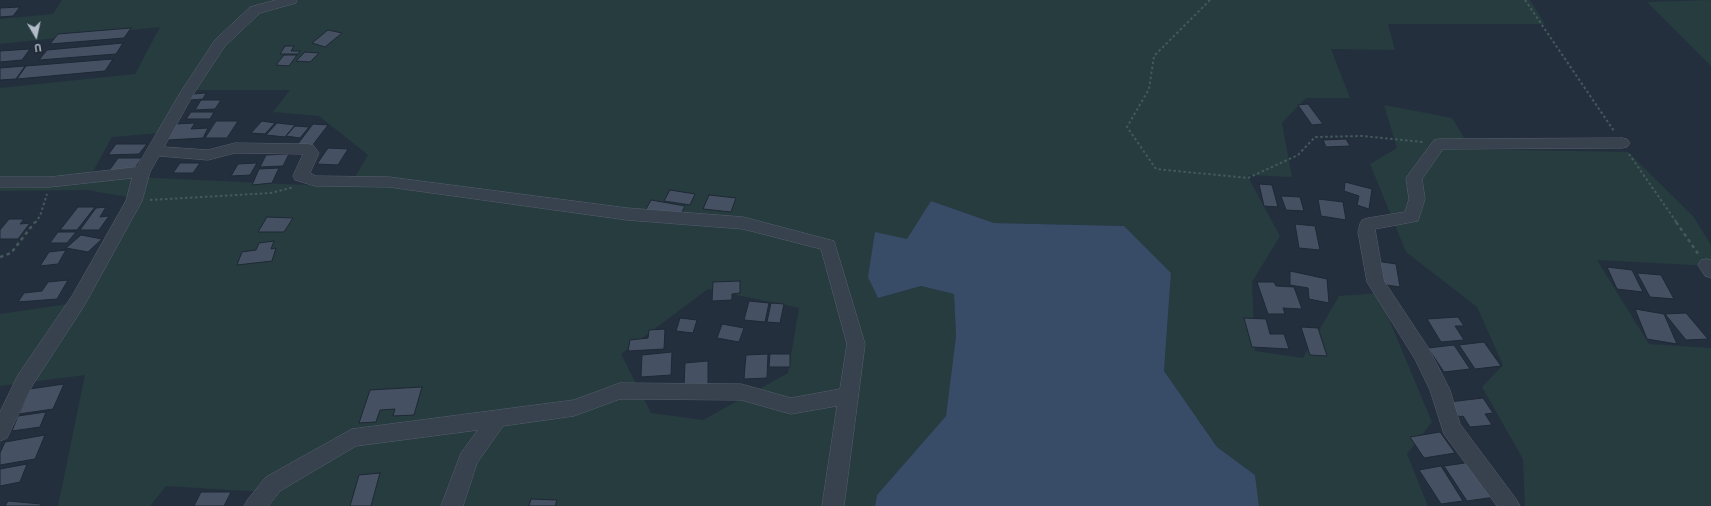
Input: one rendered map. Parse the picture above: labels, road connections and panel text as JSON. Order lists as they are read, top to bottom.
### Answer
{
  "north": "bottom"
}
